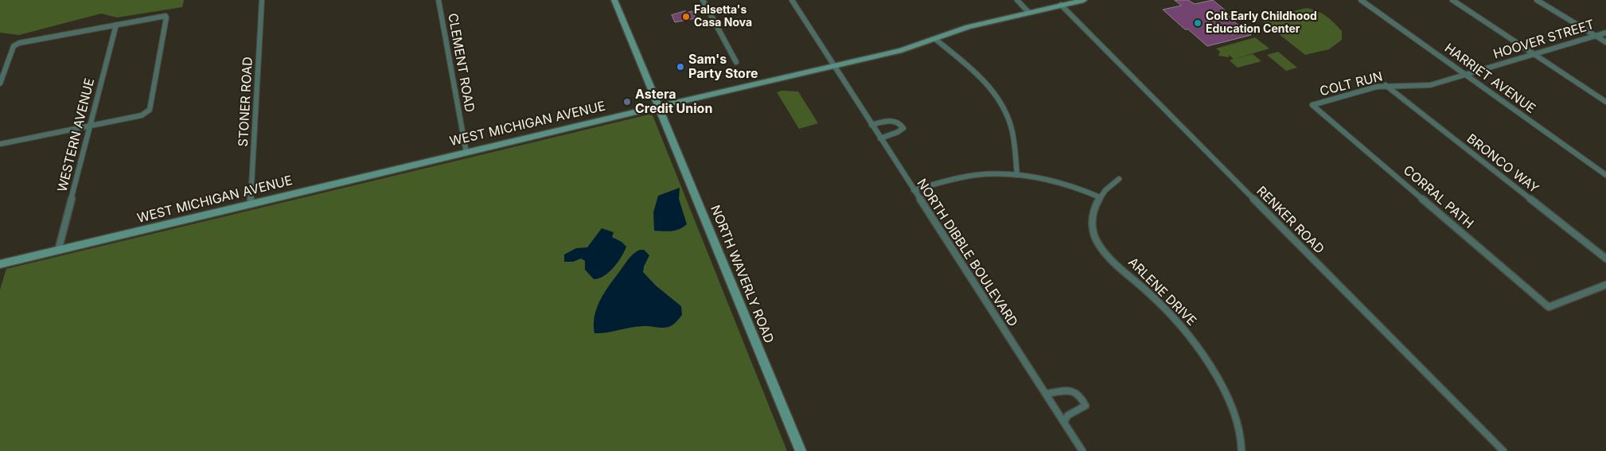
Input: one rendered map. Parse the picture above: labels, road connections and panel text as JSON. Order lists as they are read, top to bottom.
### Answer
{
  "streets": {
    "street": [
      "HOOVER STREET",
      "CLEMENT ROAD",
      "HARRIET AVENUE",
      "COLT RUN",
      "STONER ROAD",
      "WEST MICHIGAN AVENUE",
      "WESTERN AVENUE",
      "BRONCO WAY",
      "CORRAL PATH",
      "RENKER ROAD",
      "NORTH DIBBLE BOULEVARD",
      "NORTH WAVERLY ROAD",
      "ARLENE DRIVE"
    ]
  },
  "crossings": [
    ["HOOVER STREET", "HARRIET AVENUE"],
    ["HOOVER STREET", "COLT RUN"],
    ["CLEMENT ROAD", "WEST MICHIGAN AVENUE"],
    ["HARRIET AVENUE", "COLT RUN"],
    ["COLT RUN", "BRONCO WAY"],
    ["COLT RUN", "CORRAL PATH"],
    ["STONER ROAD", "WEST MICHIGAN AVENUE"],
    ["WEST MICHIGAN AVENUE", "WESTERN AVENUE"],
    ["WEST MICHIGAN AVENUE", "RENKER ROAD"],
    ["WEST MICHIGAN AVENUE", "NORTH DIBBLE BOULEVARD"],
    ["WEST MICHIGAN AVENUE", "NORTH WAVERLY ROAD"]
  ],
  "places": [
    "Falsetta's Casa Nova",
    "Colt Early Childhood Education Center",
    "Sam's Party Store",
    "Astera Credit Union"
  ]
}
